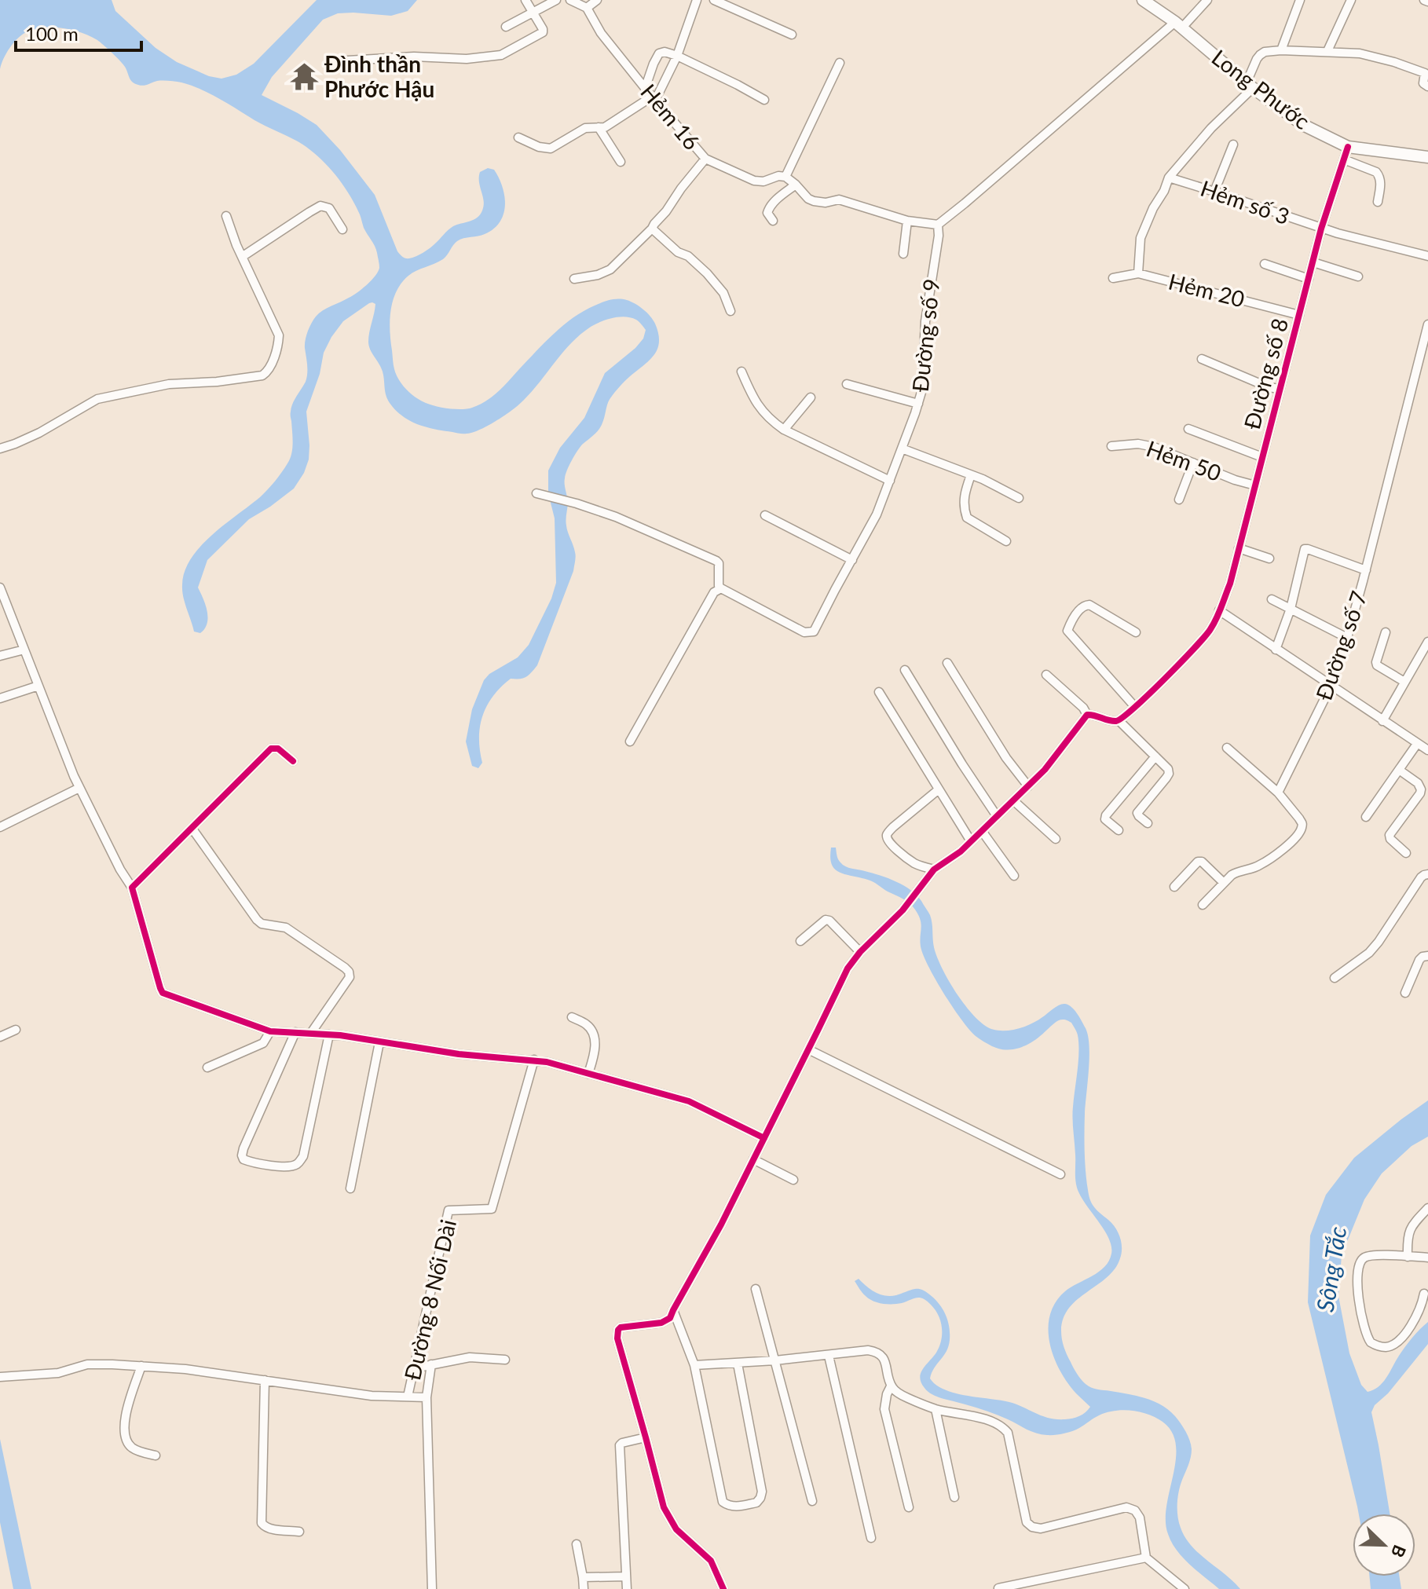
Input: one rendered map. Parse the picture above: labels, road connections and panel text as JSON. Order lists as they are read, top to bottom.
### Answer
{
  "streets": {
    "street": [
      "Long Phước",
      "Hẻm 16",
      "Hẻm số 3",
      "Hẻm 20",
      "Đường số 9",
      "Đường số 8",
      "Hẻm 50",
      "Đường số 7",
      "Đường 8 Nối Dài"
    ]
  },
  "crossings": [
    ["Long Phước", "Đường số 8"],
    ["Hẻm số 3", "Đường số 8"],
    ["Hẻm 20", "Đường số 8"],
    ["Đường số 8", "Hẻm 50"]
  ],
  "water": ["Sông Tắc"],
  "places": {
    "temple": ["Đình thần Phước Hậu"]
  },
  "scale_bar": "100 m",
  "north": "bottom right"
}
